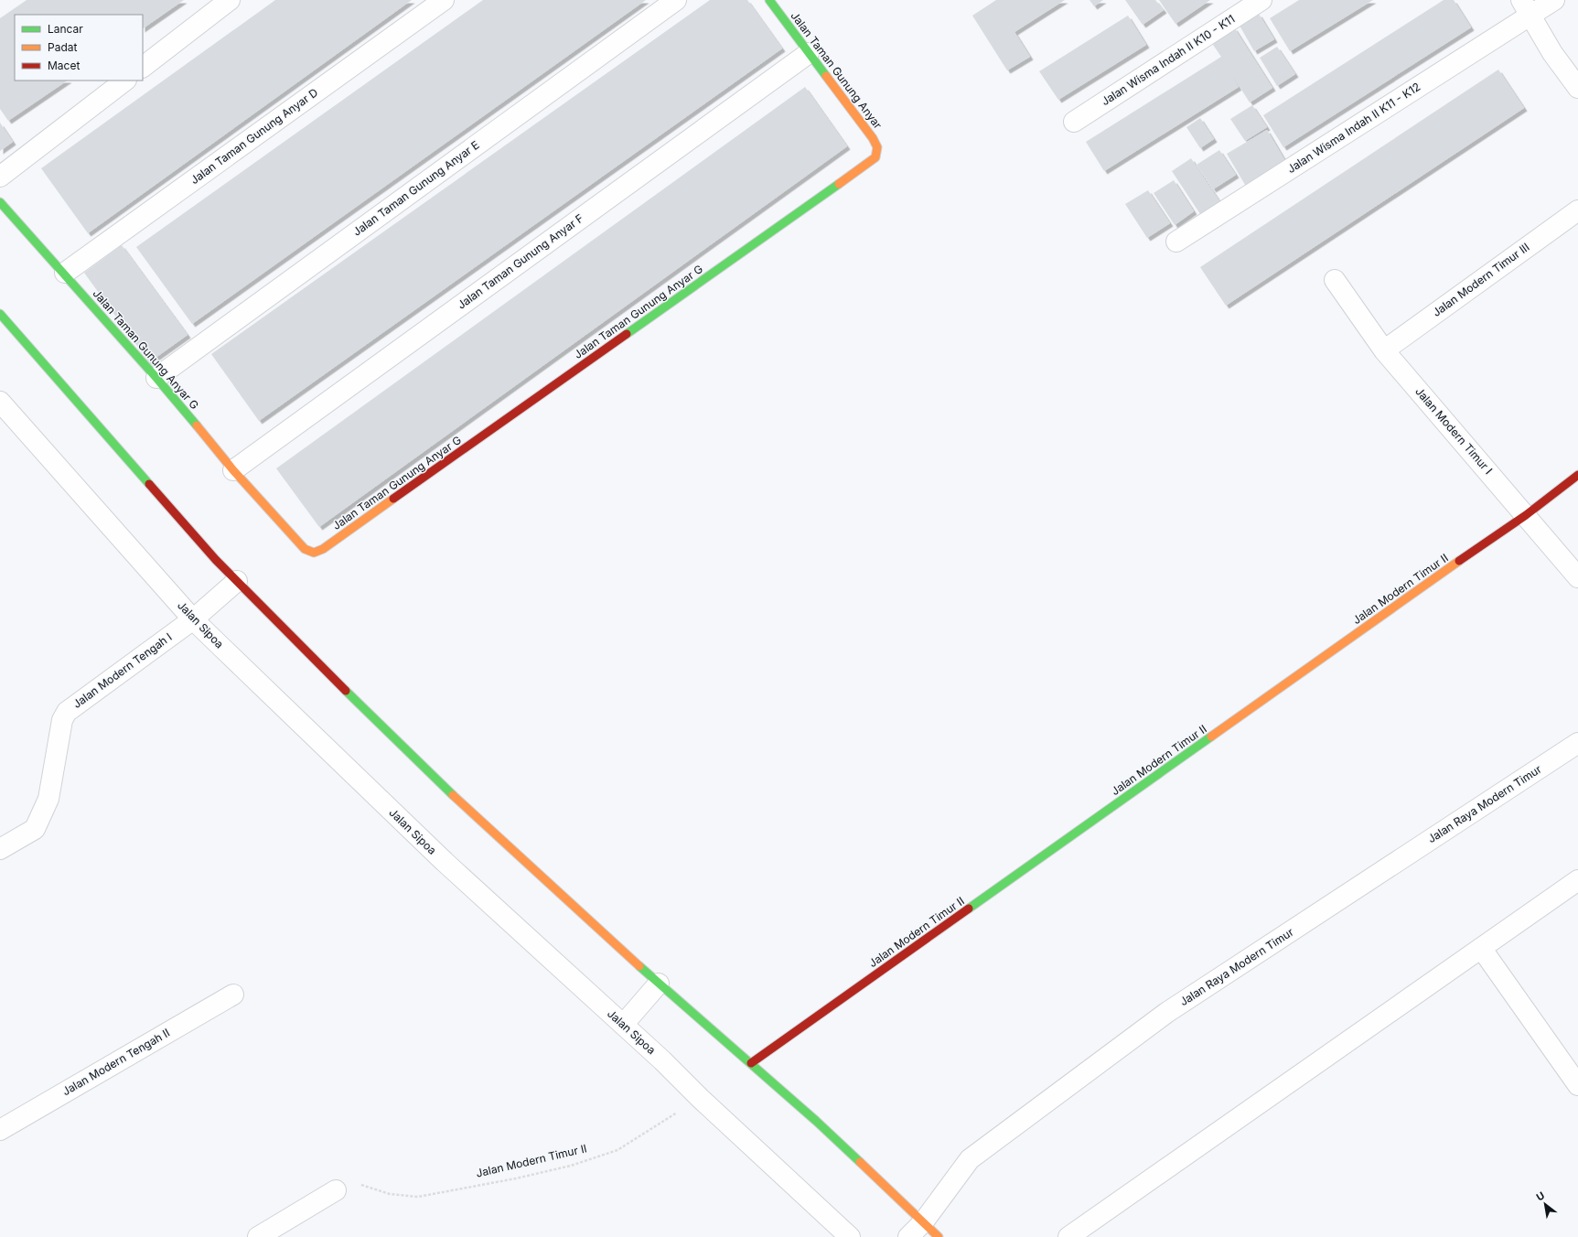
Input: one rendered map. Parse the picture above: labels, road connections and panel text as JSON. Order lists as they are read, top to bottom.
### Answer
{
  "streets": {
    "street": [
      "Jalan Wisma Indah II K10 - K11",
      "Jalan Taman Gunung Anyar",
      "Jalan Wisma Indah II K11 - K12",
      "Jalan Taman Gunung Anyar D",
      "Jalan Taman Gunung Anyar E",
      "Jalan Taman Gunung Anyar F",
      "Jalan Modern Timur III",
      "Jalan Taman Gunung Anyar G",
      "Jalan Modern Timur I",
      "Jalan Modern Timur II",
      "Jalan Sipoa",
      "Jalan Modern Tengah I",
      "Jalan Raya Modern Timur",
      "Jalan Modern Tengah II"
    ]
  },
  "crossings": [
    ["Jalan Taman Gunung Anyar", "Jalan Taman Gunung Anyar F"],
    ["Jalan Taman Gunung Anyar", "Jalan Taman Gunung Anyar G"],
    ["Jalan Taman Gunung Anyar D", "Jalan Taman Gunung Anyar G"],
    ["Jalan Taman Gunung Anyar E", "Jalan Taman Gunung Anyar G"],
    ["Jalan Taman Gunung Anyar F", "Jalan Taman Gunung Anyar G"],
    ["Jalan Modern Timur III", "Jalan Modern Timur I"],
    ["Jalan Modern Timur I", "Jalan Modern Timur II"],
    ["Jalan Modern Timur II", "Jalan Sipoa"],
    ["Jalan Sipoa", "Jalan Modern Tengah I"]
  ],
  "legend": ["Lancar", "Padat", "Macet"],
  "north": "top left"
}
